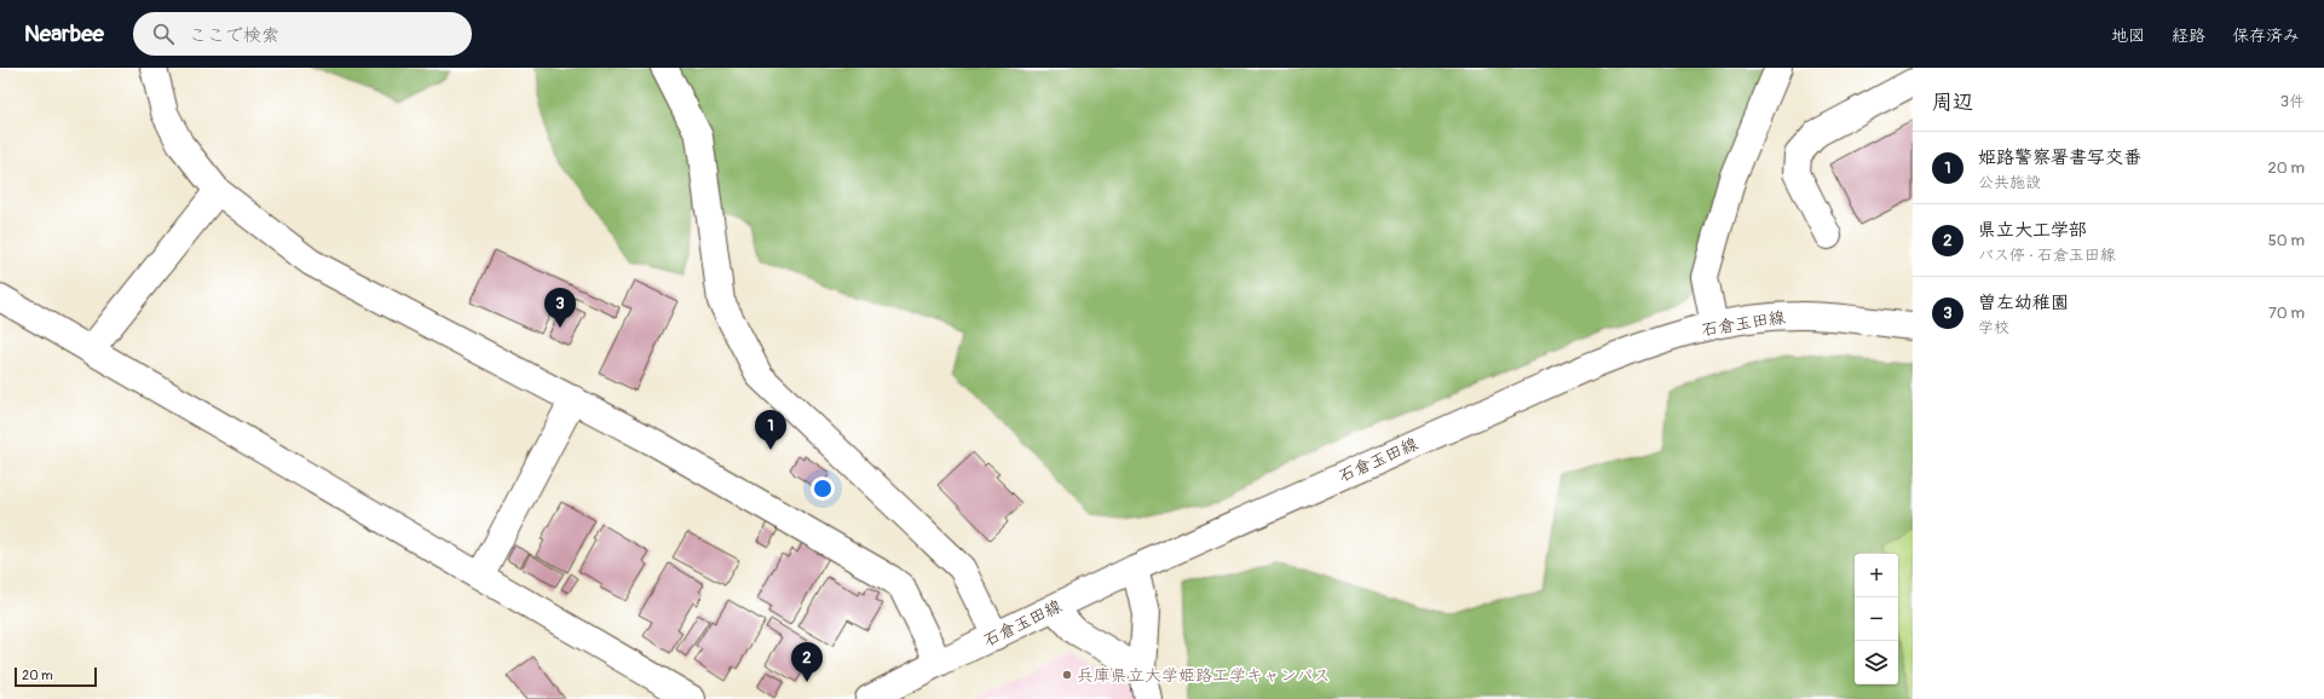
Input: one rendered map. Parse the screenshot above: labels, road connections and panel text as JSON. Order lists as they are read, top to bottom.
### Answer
{
  "streets": {
    "street": ["石倉玉田線"]
  },
  "places": ["兵庫県立大学姫路工学キャンパス"],
  "scale_bar": "20 m",
  "page": {
    "header": "Nearbee",
    "search": "ここで検索",
    "nav": ["地図", "経路", "保存済み"],
    "heading": ["周辺", "3件"],
    "list": [
      {
        "mark": "1",
        "name": "姫路警察署書写交番",
        "note": "公共施設",
        "value": "20 m"
      },
      {
        "mark": "2",
        "name": "県立大工学部",
        "note": "バス停 · 石倉玉田線",
        "value": "50 m"
      },
      {
        "mark": "3",
        "name": "曽左幼稚園",
        "note": "学校",
        "value": "70 m"
      }
    ],
    "pins": ["3", "1", "2"],
    "map_buttons": ["+", "−"],
    "scale": "20 m"
  }
}
